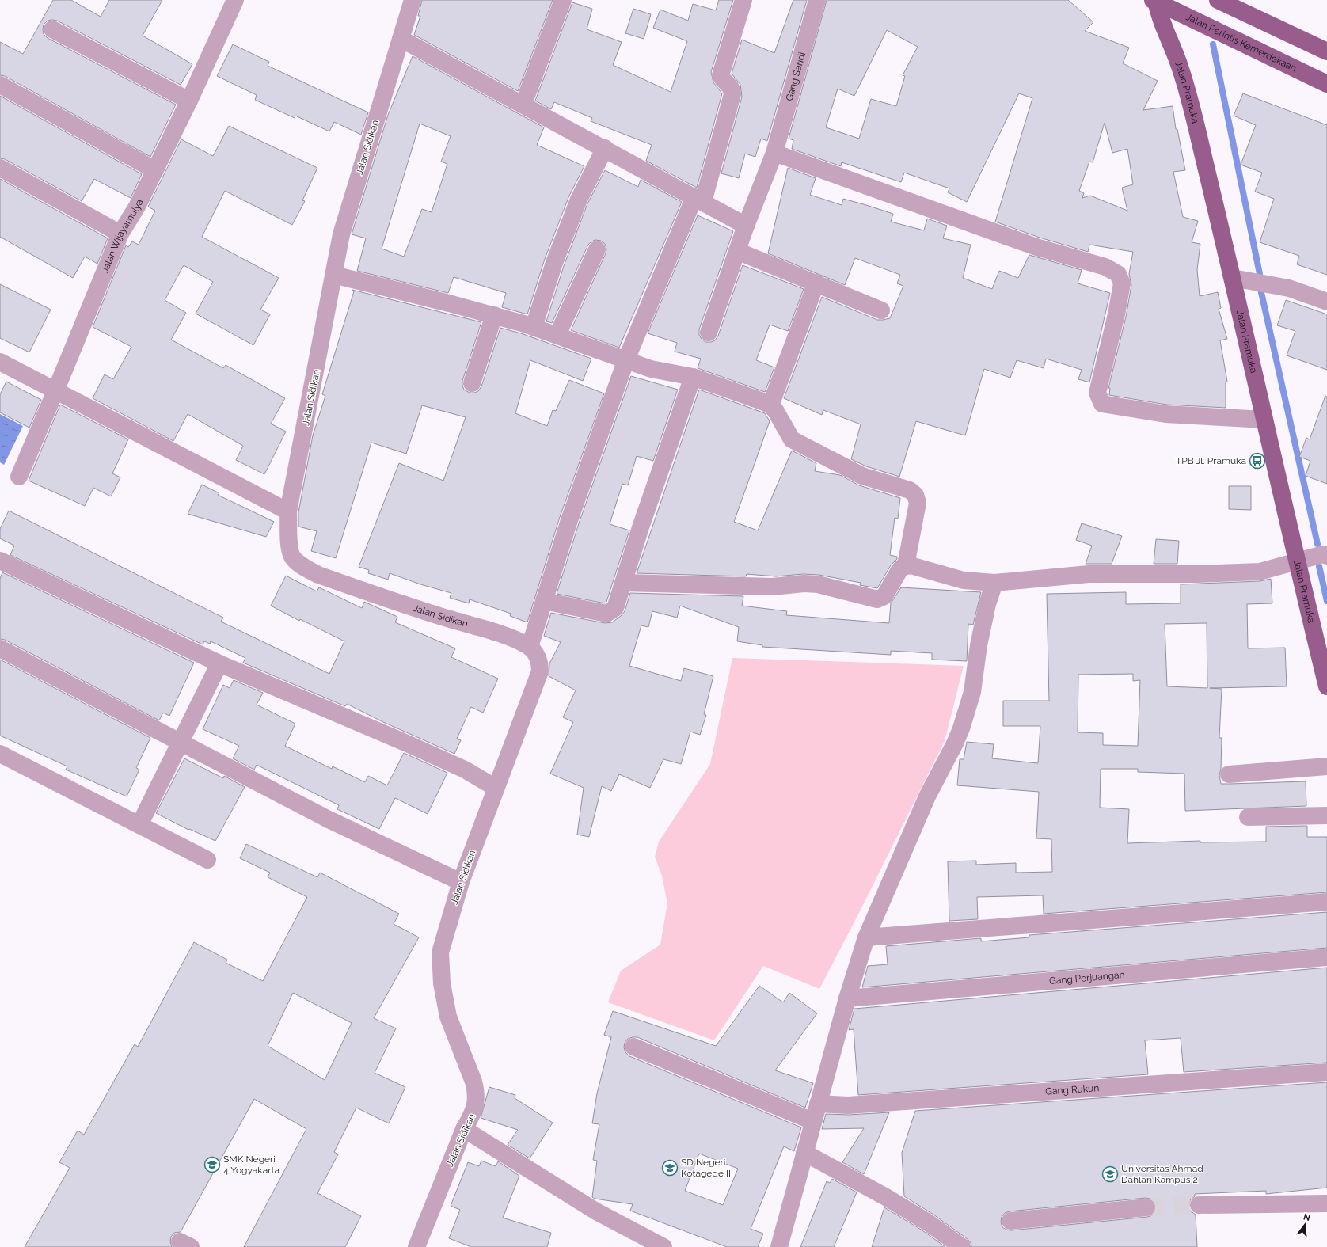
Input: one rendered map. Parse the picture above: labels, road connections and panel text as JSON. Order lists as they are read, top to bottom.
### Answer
{
  "streets": {
    "main road": ["Jalan Perintis Kemerdekaan", "Jalan Pramuka"],
    "street": [
      "Gang Saridi",
      "Jalan Sidikan",
      "Jalan Wijayamulya",
      "Gang Perjuangan",
      "Gang Rukun"
    ]
  },
  "crossings": [
    ["Jalan Perintis Kemerdekaan", "Jalan Pramuka"]
  ],
  "places": {
    "bus stop": ["TPB Jl. Pramuka"],
    "school or university": ["SMK Negeri 4 Yogyakarta", "SD Negeri Kotagede III", "Universitas Ahmad Dahlan Kampus 2"]
  },
  "north": "top"
}
